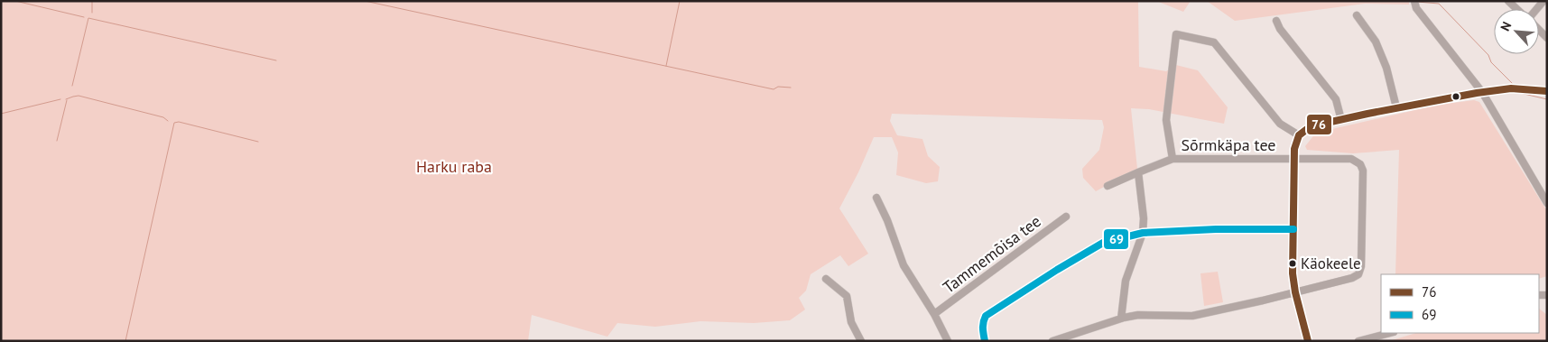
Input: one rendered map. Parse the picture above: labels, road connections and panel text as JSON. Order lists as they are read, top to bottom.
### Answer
{
  "streets": {
    "street": ["Sõrmkäpa tee", "Tammemõisa tee"]
  },
  "parks": ["Harku raba"],
  "places": ["Käokeele"],
  "lines": ["transit line 76", "transit line 69"],
  "legend": ["76", "69"],
  "north": "top left"
}
